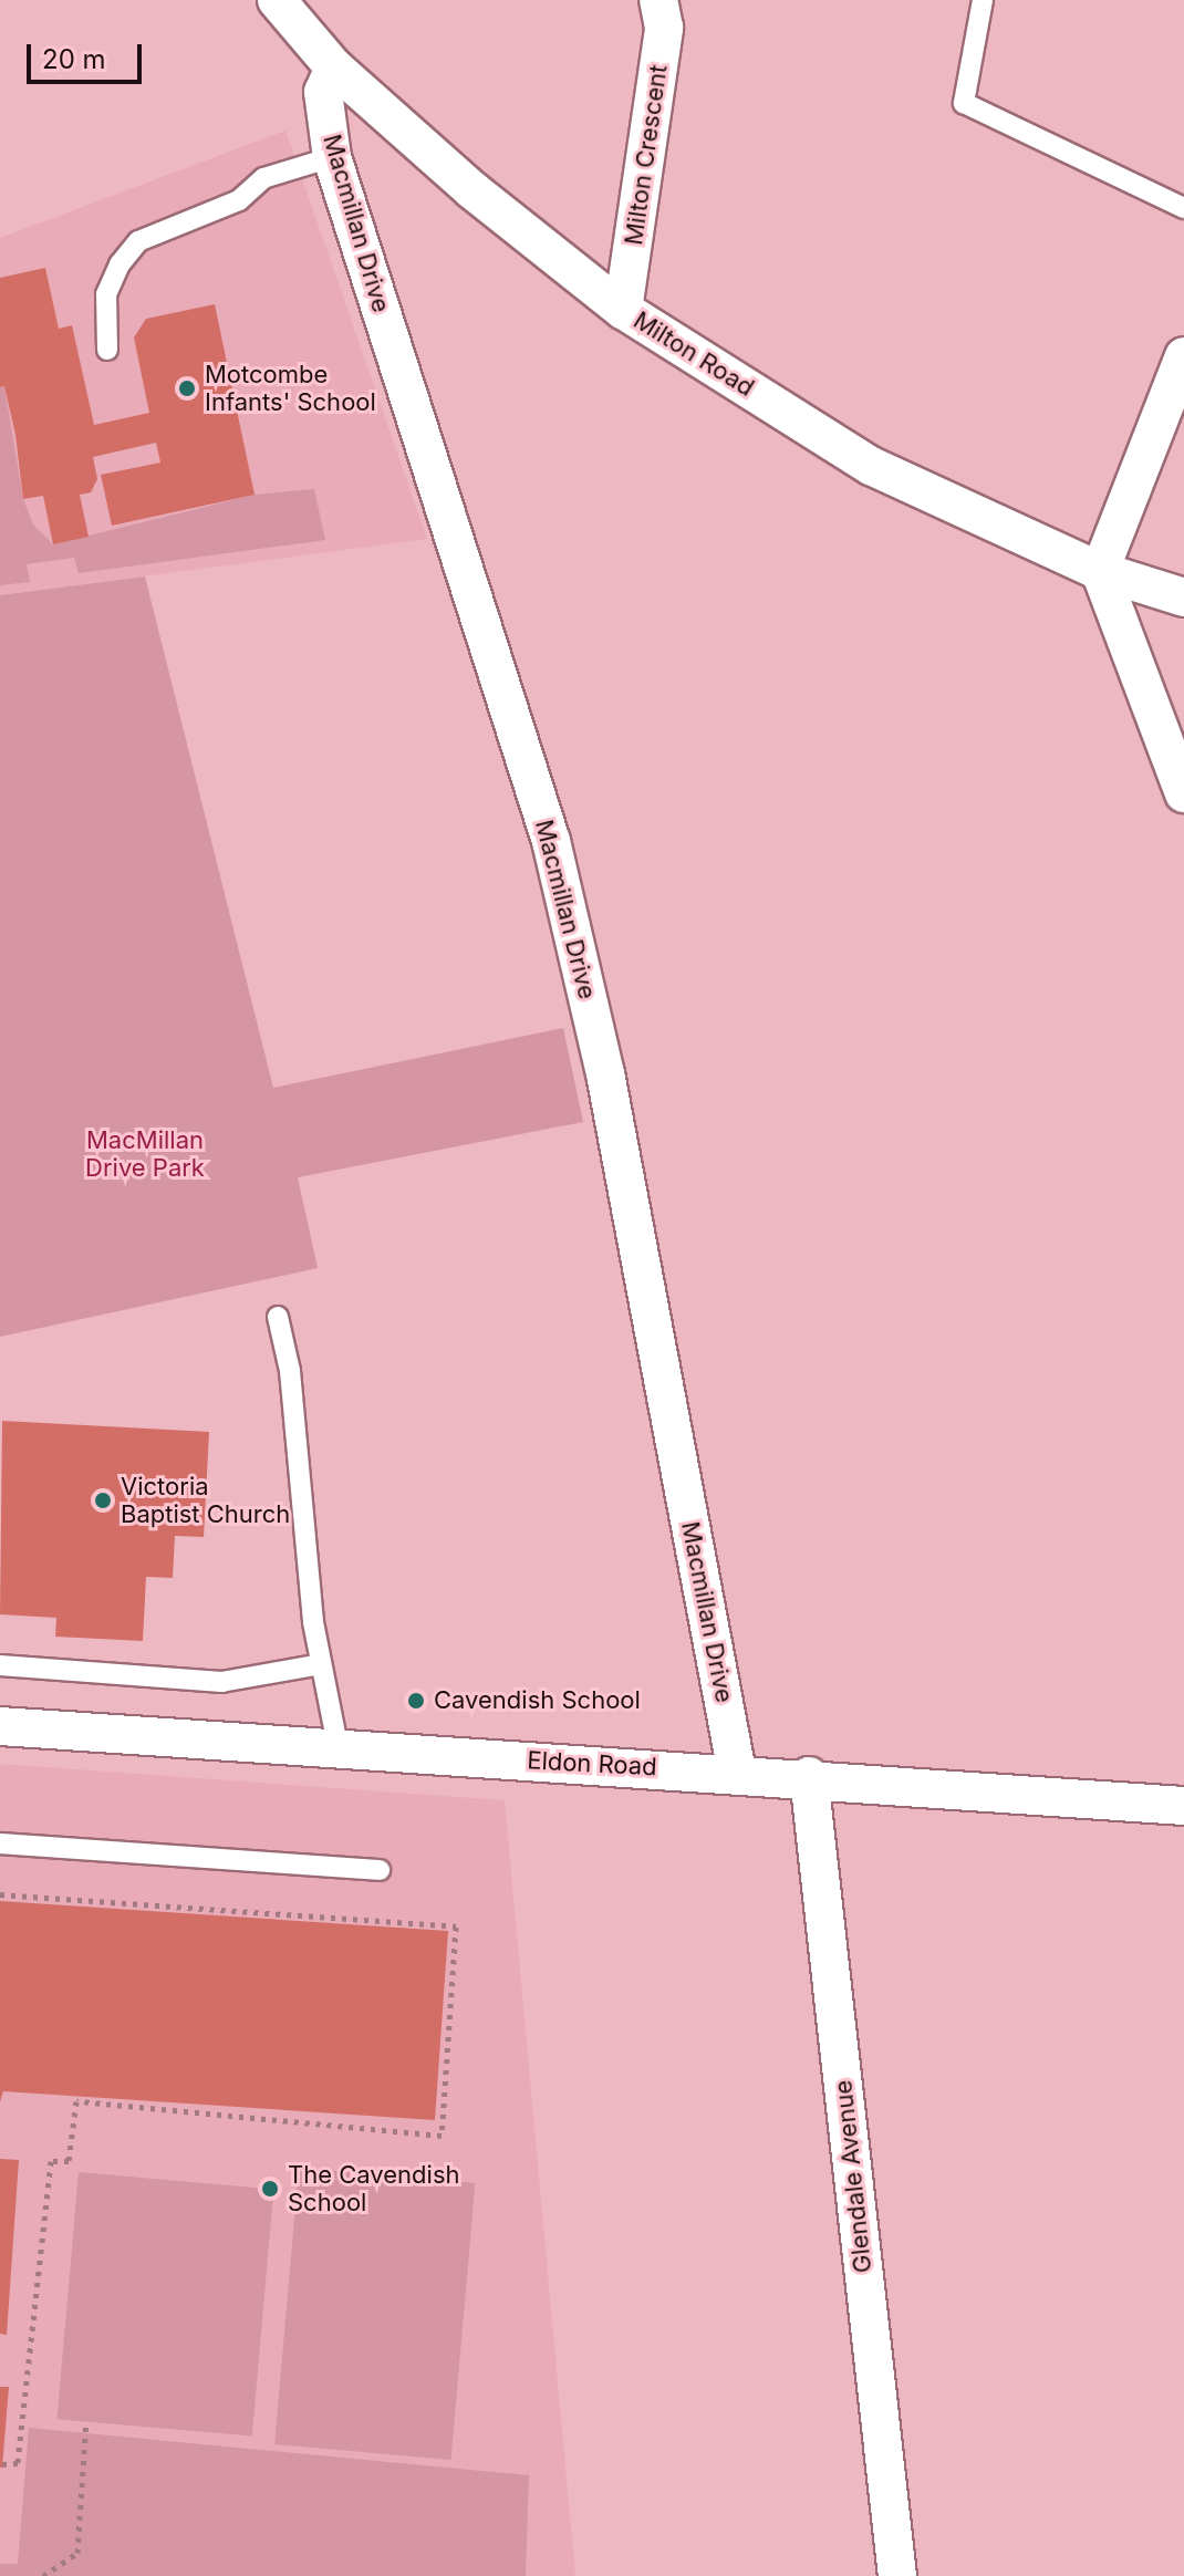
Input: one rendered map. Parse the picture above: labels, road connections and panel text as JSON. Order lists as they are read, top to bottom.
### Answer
{
  "streets": {
    "street": [
      "Milton Crescent",
      "Macmillan Drive",
      "Milton Road",
      "Eldon Road",
      "Glendale Avenue"
    ]
  },
  "crossings": [
    ["Milton Crescent", "Milton Road"],
    ["Macmillan Drive", "Milton Road"],
    ["Macmillan Drive", "Eldon Road"],
    ["Eldon Road", "Glendale Avenue"]
  ],
  "parks": ["MacMillan Drive Park"],
  "places": [
    "Motcombe Infants' School",
    "Victoria Baptist Church",
    "Cavendish School",
    "The Cavendish School"
  ],
  "scale_bar": "20 m"
}
